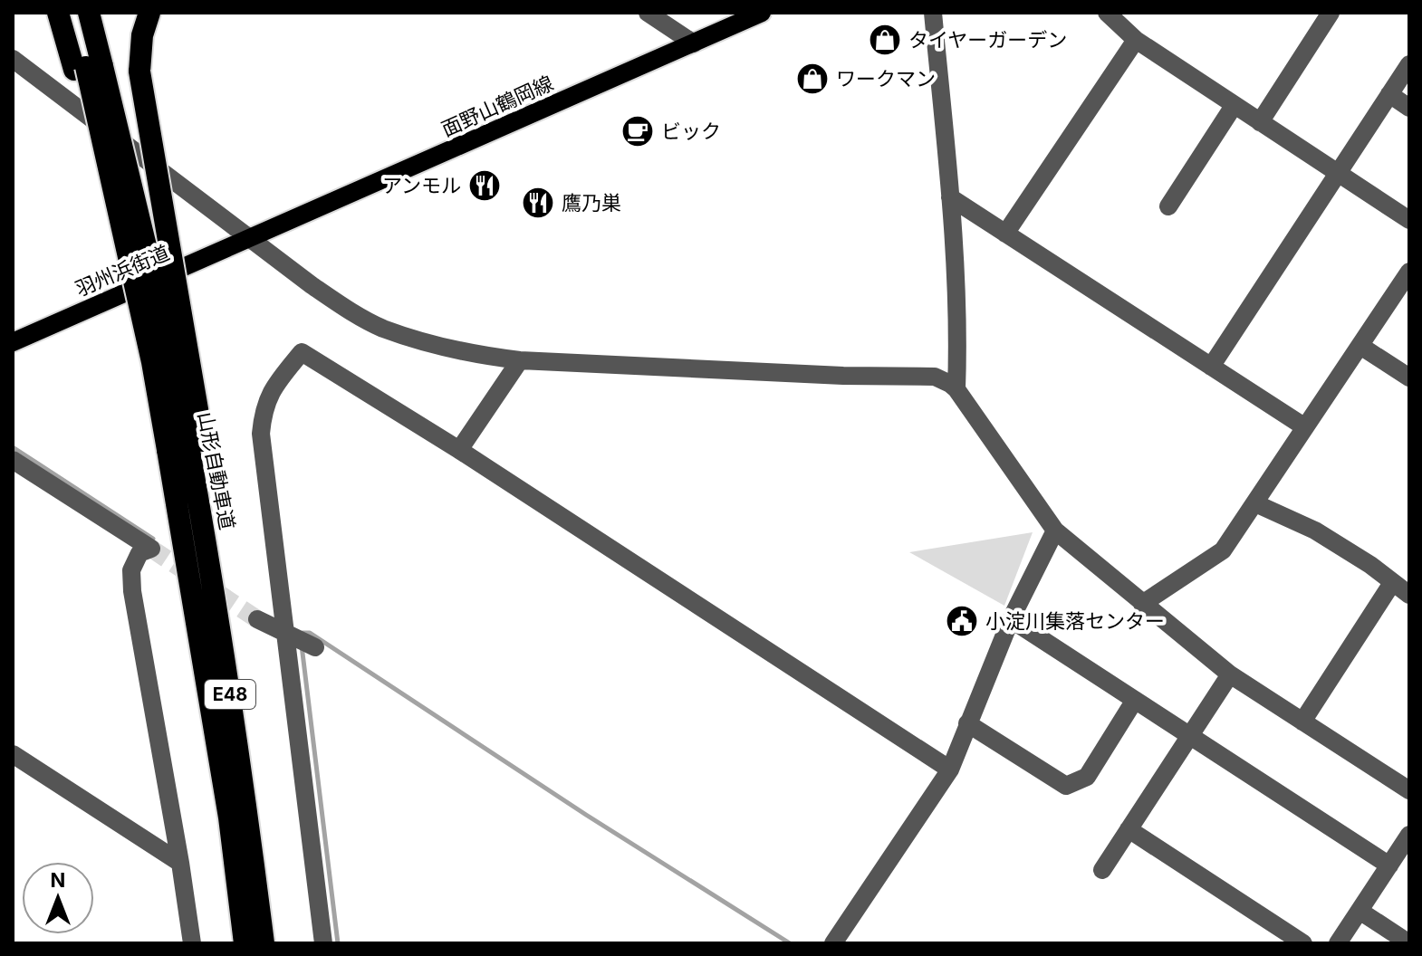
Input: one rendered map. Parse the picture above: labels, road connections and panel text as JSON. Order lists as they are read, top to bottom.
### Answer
{
  "streets": {
    "highway": ["E48"],
    "main road": ["面野山鶴岡線", "羽州浜街道"]
  },
  "crossings": [
    ["面野山鶴岡線", "羽州浜街道"]
  ],
  "places": {
    "shop": ["タイヤーガーデン", "ワークマン"],
    "cafe": ["ビック"],
    "restaurant": ["アンモル", "鷹乃巣"],
    "public building": ["小淀川集落センター"]
  },
  "north": "top"
}
